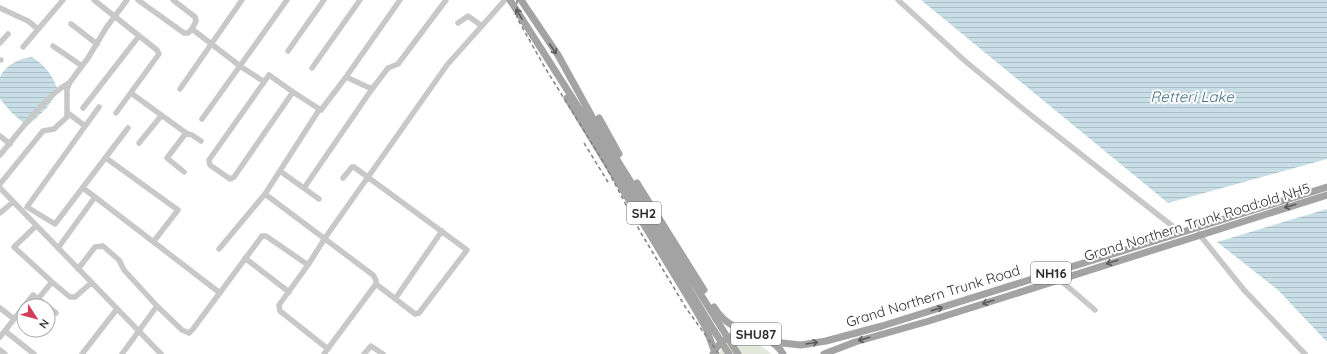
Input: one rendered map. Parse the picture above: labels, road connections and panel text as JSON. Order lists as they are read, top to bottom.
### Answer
{
  "streets": {
    "main road": [
      "SH2",
      "Grand Northern Trunk Road:old NH5",
      "NH16",
      "Grand Northern Trunk Road",
      "SHU87"
    ]
  },
  "crossings": [
    ["Grand Northern Trunk Road", "SHU87"]
  ],
  "one_way": ["Grand Northern Trunk Road:old NH5", "Grand Northern Trunk Road"],
  "water": ["Retteri Lake"],
  "north": "bottom right"
}
